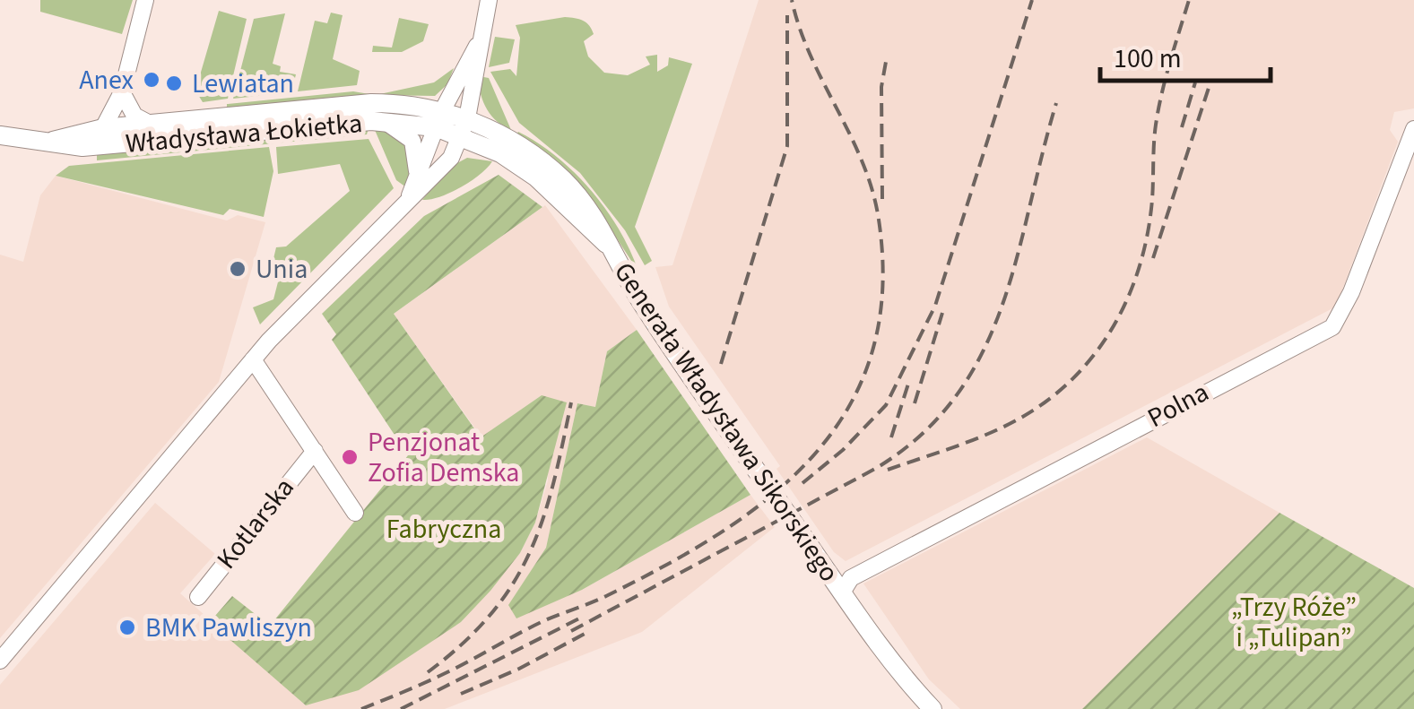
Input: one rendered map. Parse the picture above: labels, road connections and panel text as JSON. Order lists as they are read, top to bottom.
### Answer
{
  "streets": {
    "main road": ["Władysława Łokietka", "Generała Władysława Sikorskiego"],
    "street": ["Polna", "Kotlarska"]
  },
  "crossings": [
    ["Władysława Łokietka", "Generała Władysława Sikorskiego"],
    ["Polna", "Generała Władysława Sikorskiego"]
  ],
  "parks": ["Fabryczna", "„Trzy Róże” i „Tulipan”"],
  "places": [
    "Anex",
    "Lewiatan",
    "Unia",
    "Penzjonat Zofia Demska",
    "BMK Pawliszyn"
  ],
  "scale_bar": "100 m"
}
